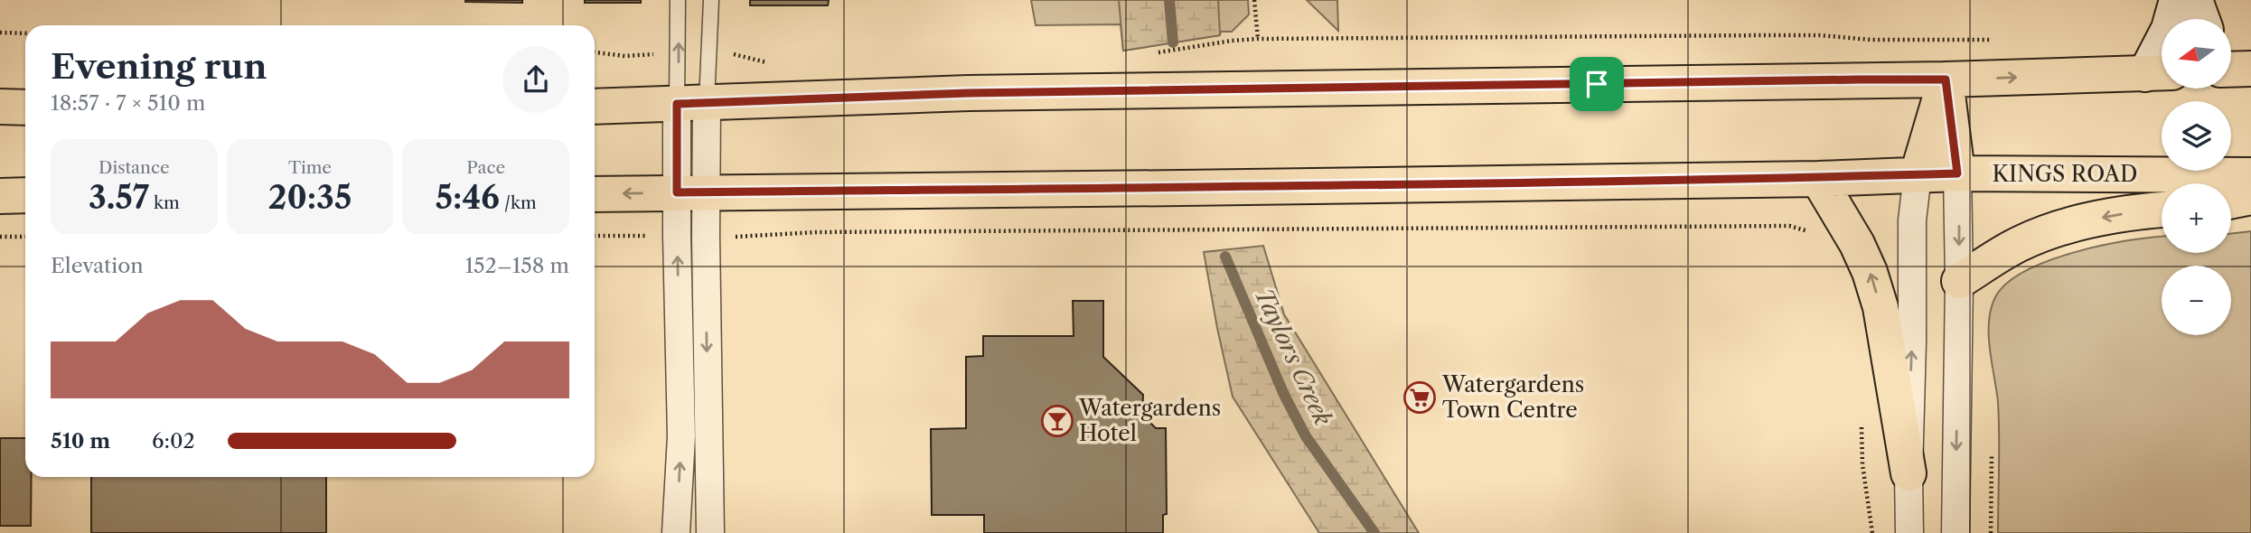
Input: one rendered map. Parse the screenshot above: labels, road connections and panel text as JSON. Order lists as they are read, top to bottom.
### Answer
{
  "streets": {
    "main road": ["KINGS ROAD"]
  },
  "water": ["Taylors Creek"],
  "places": {
    "supermarket": ["Watergardens Town Centre"],
    "bar": ["Watergardens Hotel"]
  },
  "north": "left",
  "page": {
    "map_buttons": ["+", "−"],
    "heading": ["Evening run", "18:57 · 7 × 510 m"],
    "stats": [
      ["Distance", "3.57 km"],
      ["Time", "20:35"],
      ["Pace", "5:46 /km"]
    ],
    "chart": ["Elevation", "152–158 m"],
    "list": [
      {
        "name": "510 m",
        "note": "6:02"
      }
    ]
  }
}
